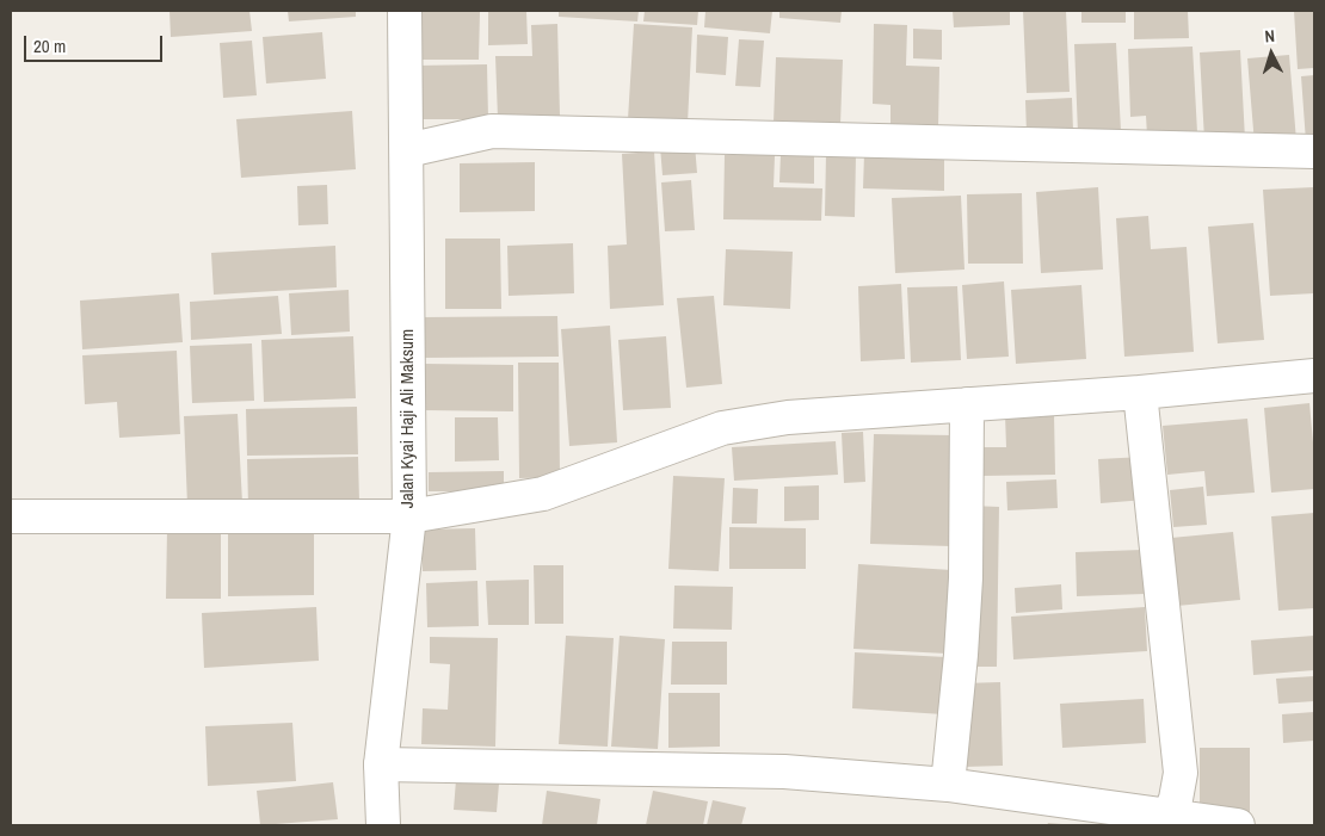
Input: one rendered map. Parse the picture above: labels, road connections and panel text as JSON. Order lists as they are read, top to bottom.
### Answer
{
  "streets": {
    "street": ["Jalan Kyai Haji Ali Maksum"]
  },
  "scale_bar": "20 m",
  "north": "top"
}
